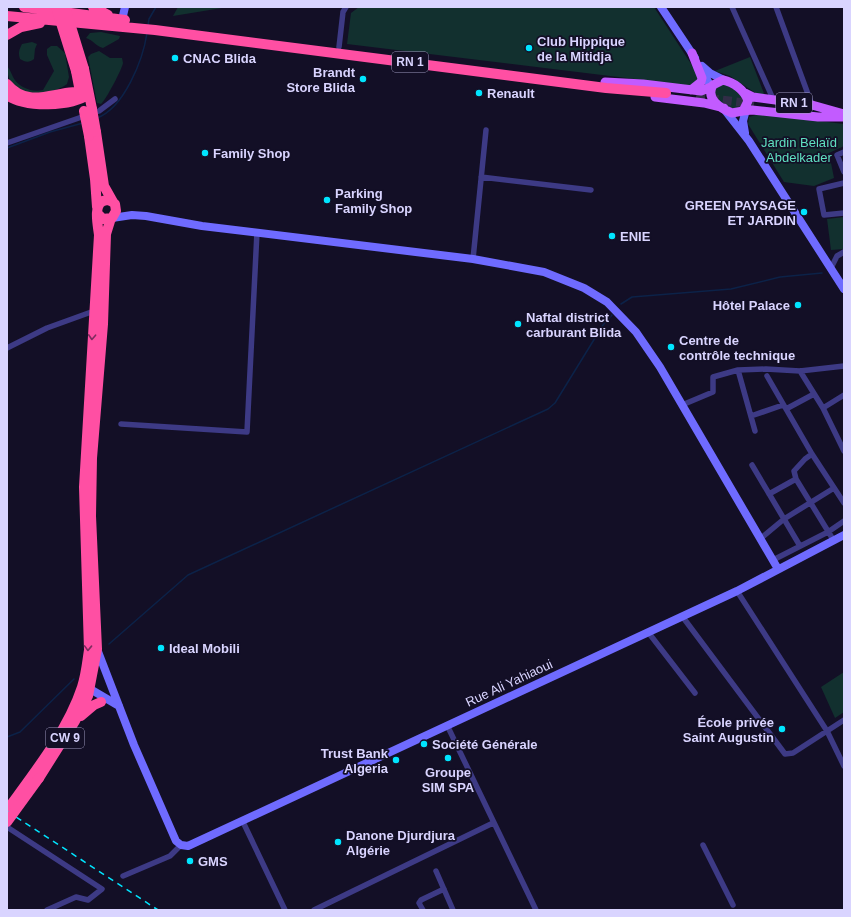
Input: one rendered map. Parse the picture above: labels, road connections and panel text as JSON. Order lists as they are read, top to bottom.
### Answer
{
  "streets": {
    "highway": ["RN 1", "CW 9"],
    "main road": ["Rue Ali Yahiaoui"]
  },
  "parks": ["Jardin Belaïd Abdelkader"],
  "places": [
    "Club Hippique de la Mitidja",
    "CNAC Blida",
    "Brandt Store Blida",
    "Renault",
    "Family Shop",
    "Parking Family Shop",
    "GREEN PAYSAGE ET JARDIN",
    "ENIE",
    "Hôtel Palace",
    "Naftal district carburant Blida",
    "Centre de contrôle technique",
    "Ideal Mobili",
    "École privée Saint Augustin",
    "Société Générale",
    "Groupe SIM SPA",
    "Trust Bank Algeria",
    "Danone Djurdjura Algérie",
    "GMS"
  ]
}
